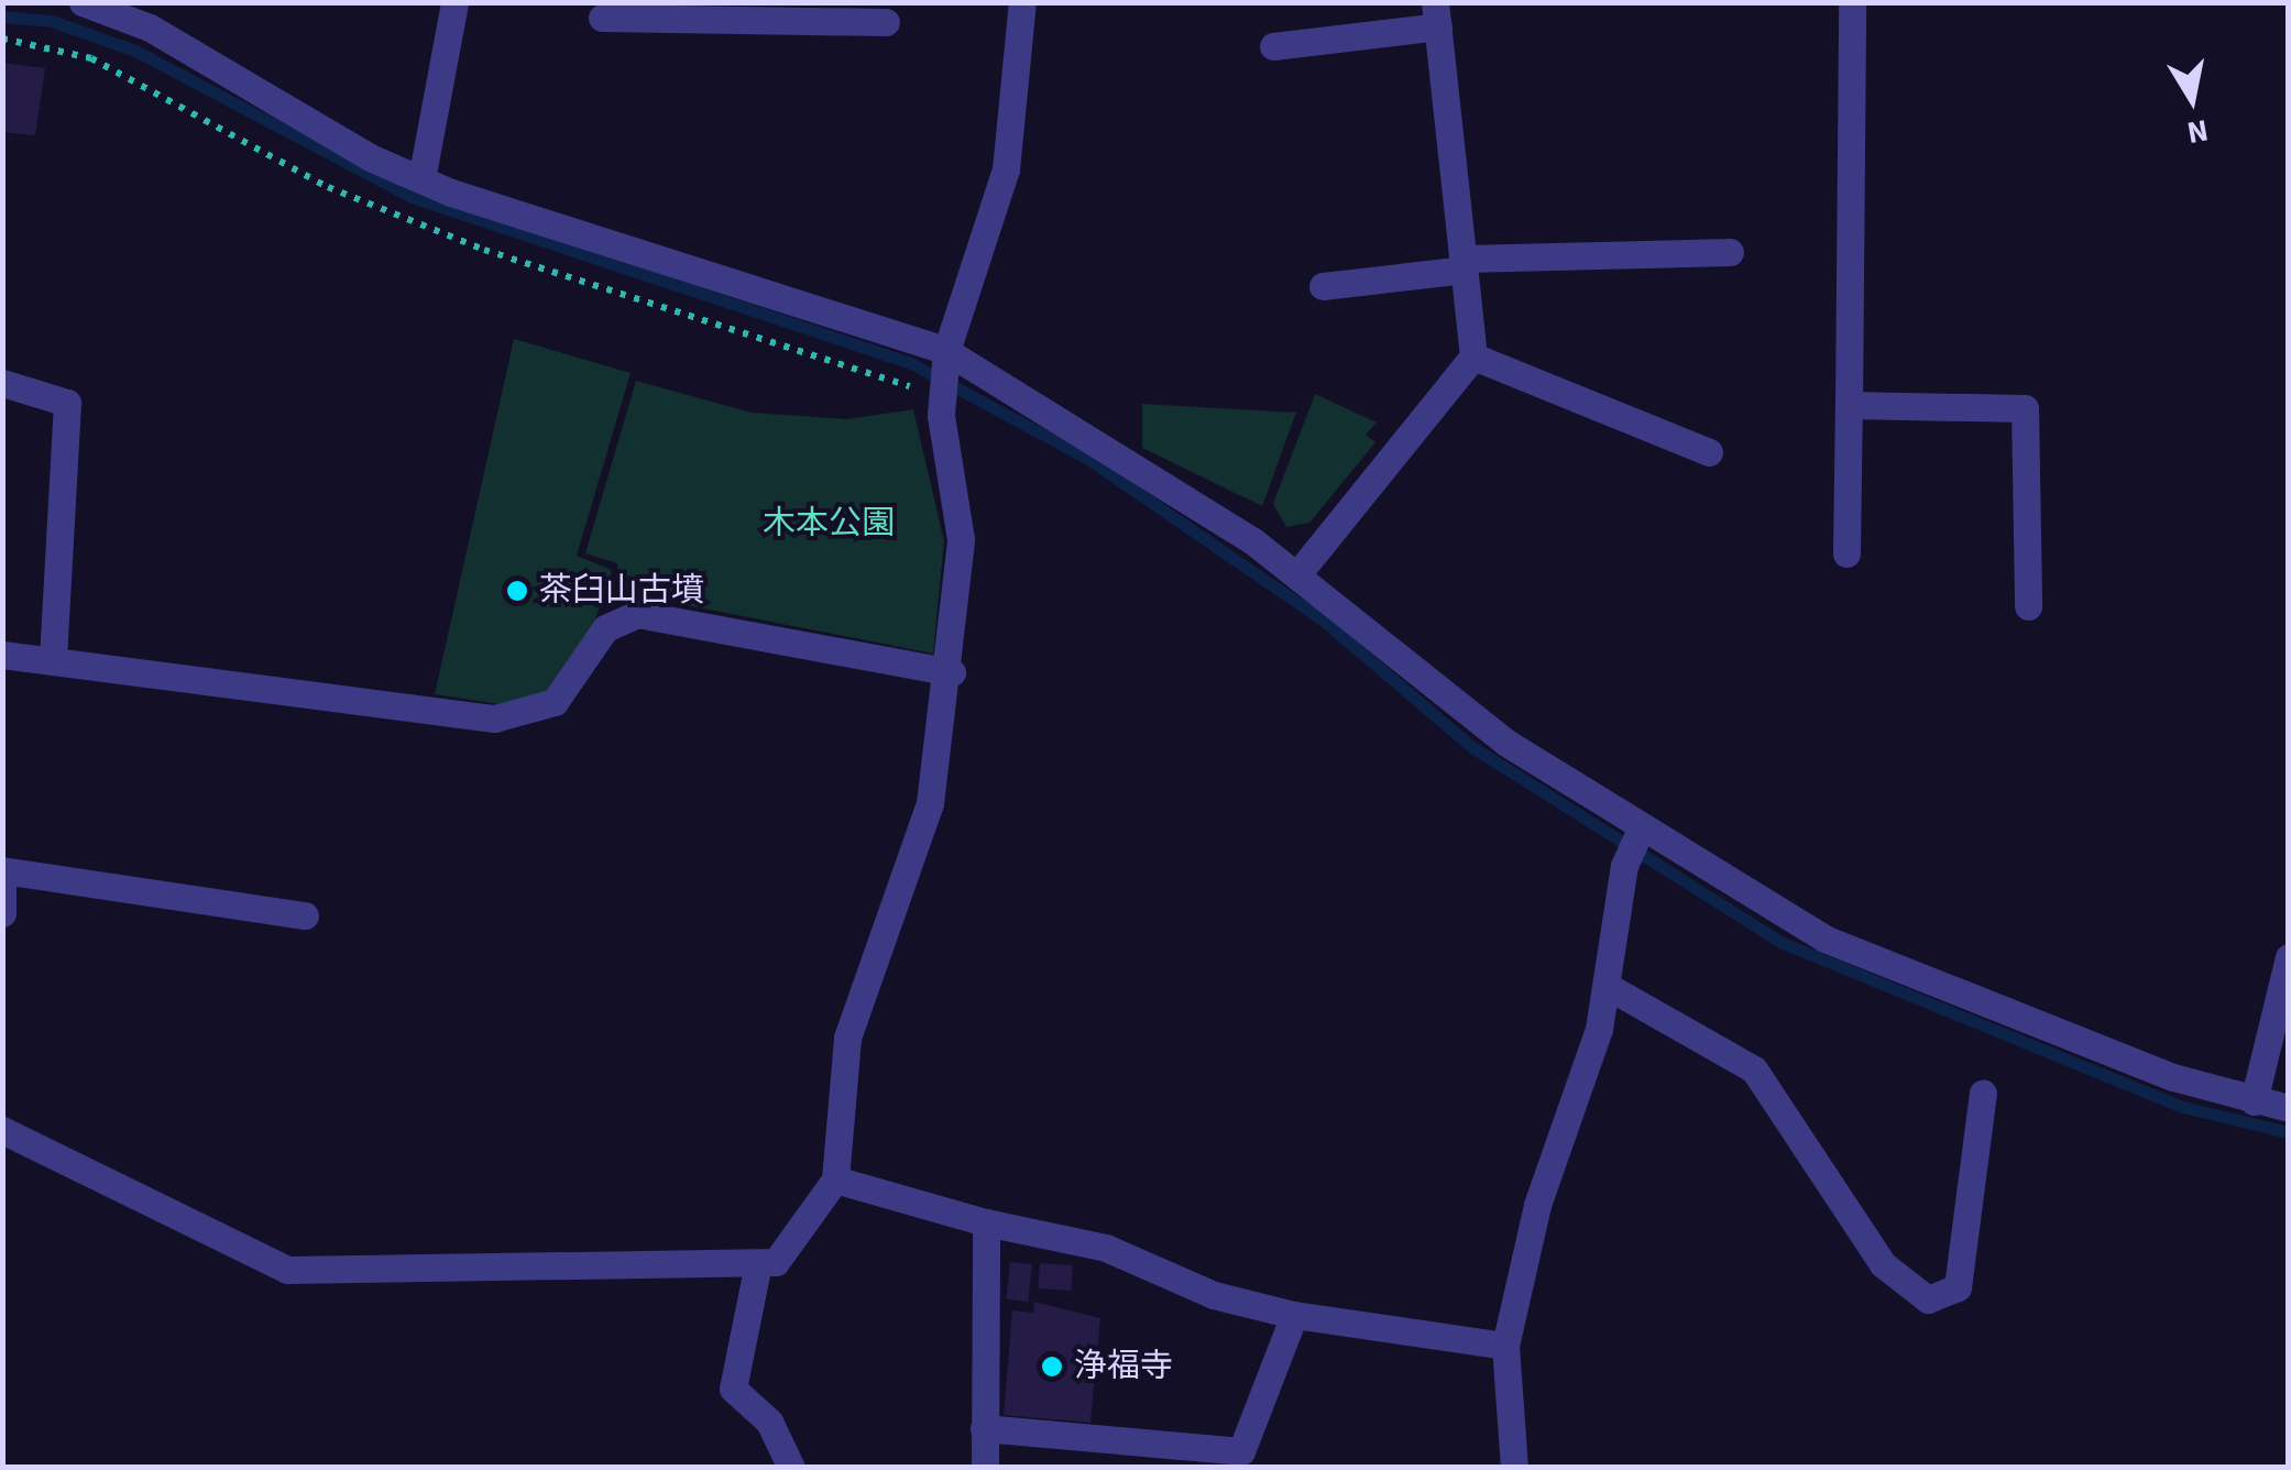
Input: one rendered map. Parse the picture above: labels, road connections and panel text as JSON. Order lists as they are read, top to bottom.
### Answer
{
  "parks": ["木本公園"],
  "places": ["茶臼山古墳", "浄福寺"],
  "north": "bottom"
}
